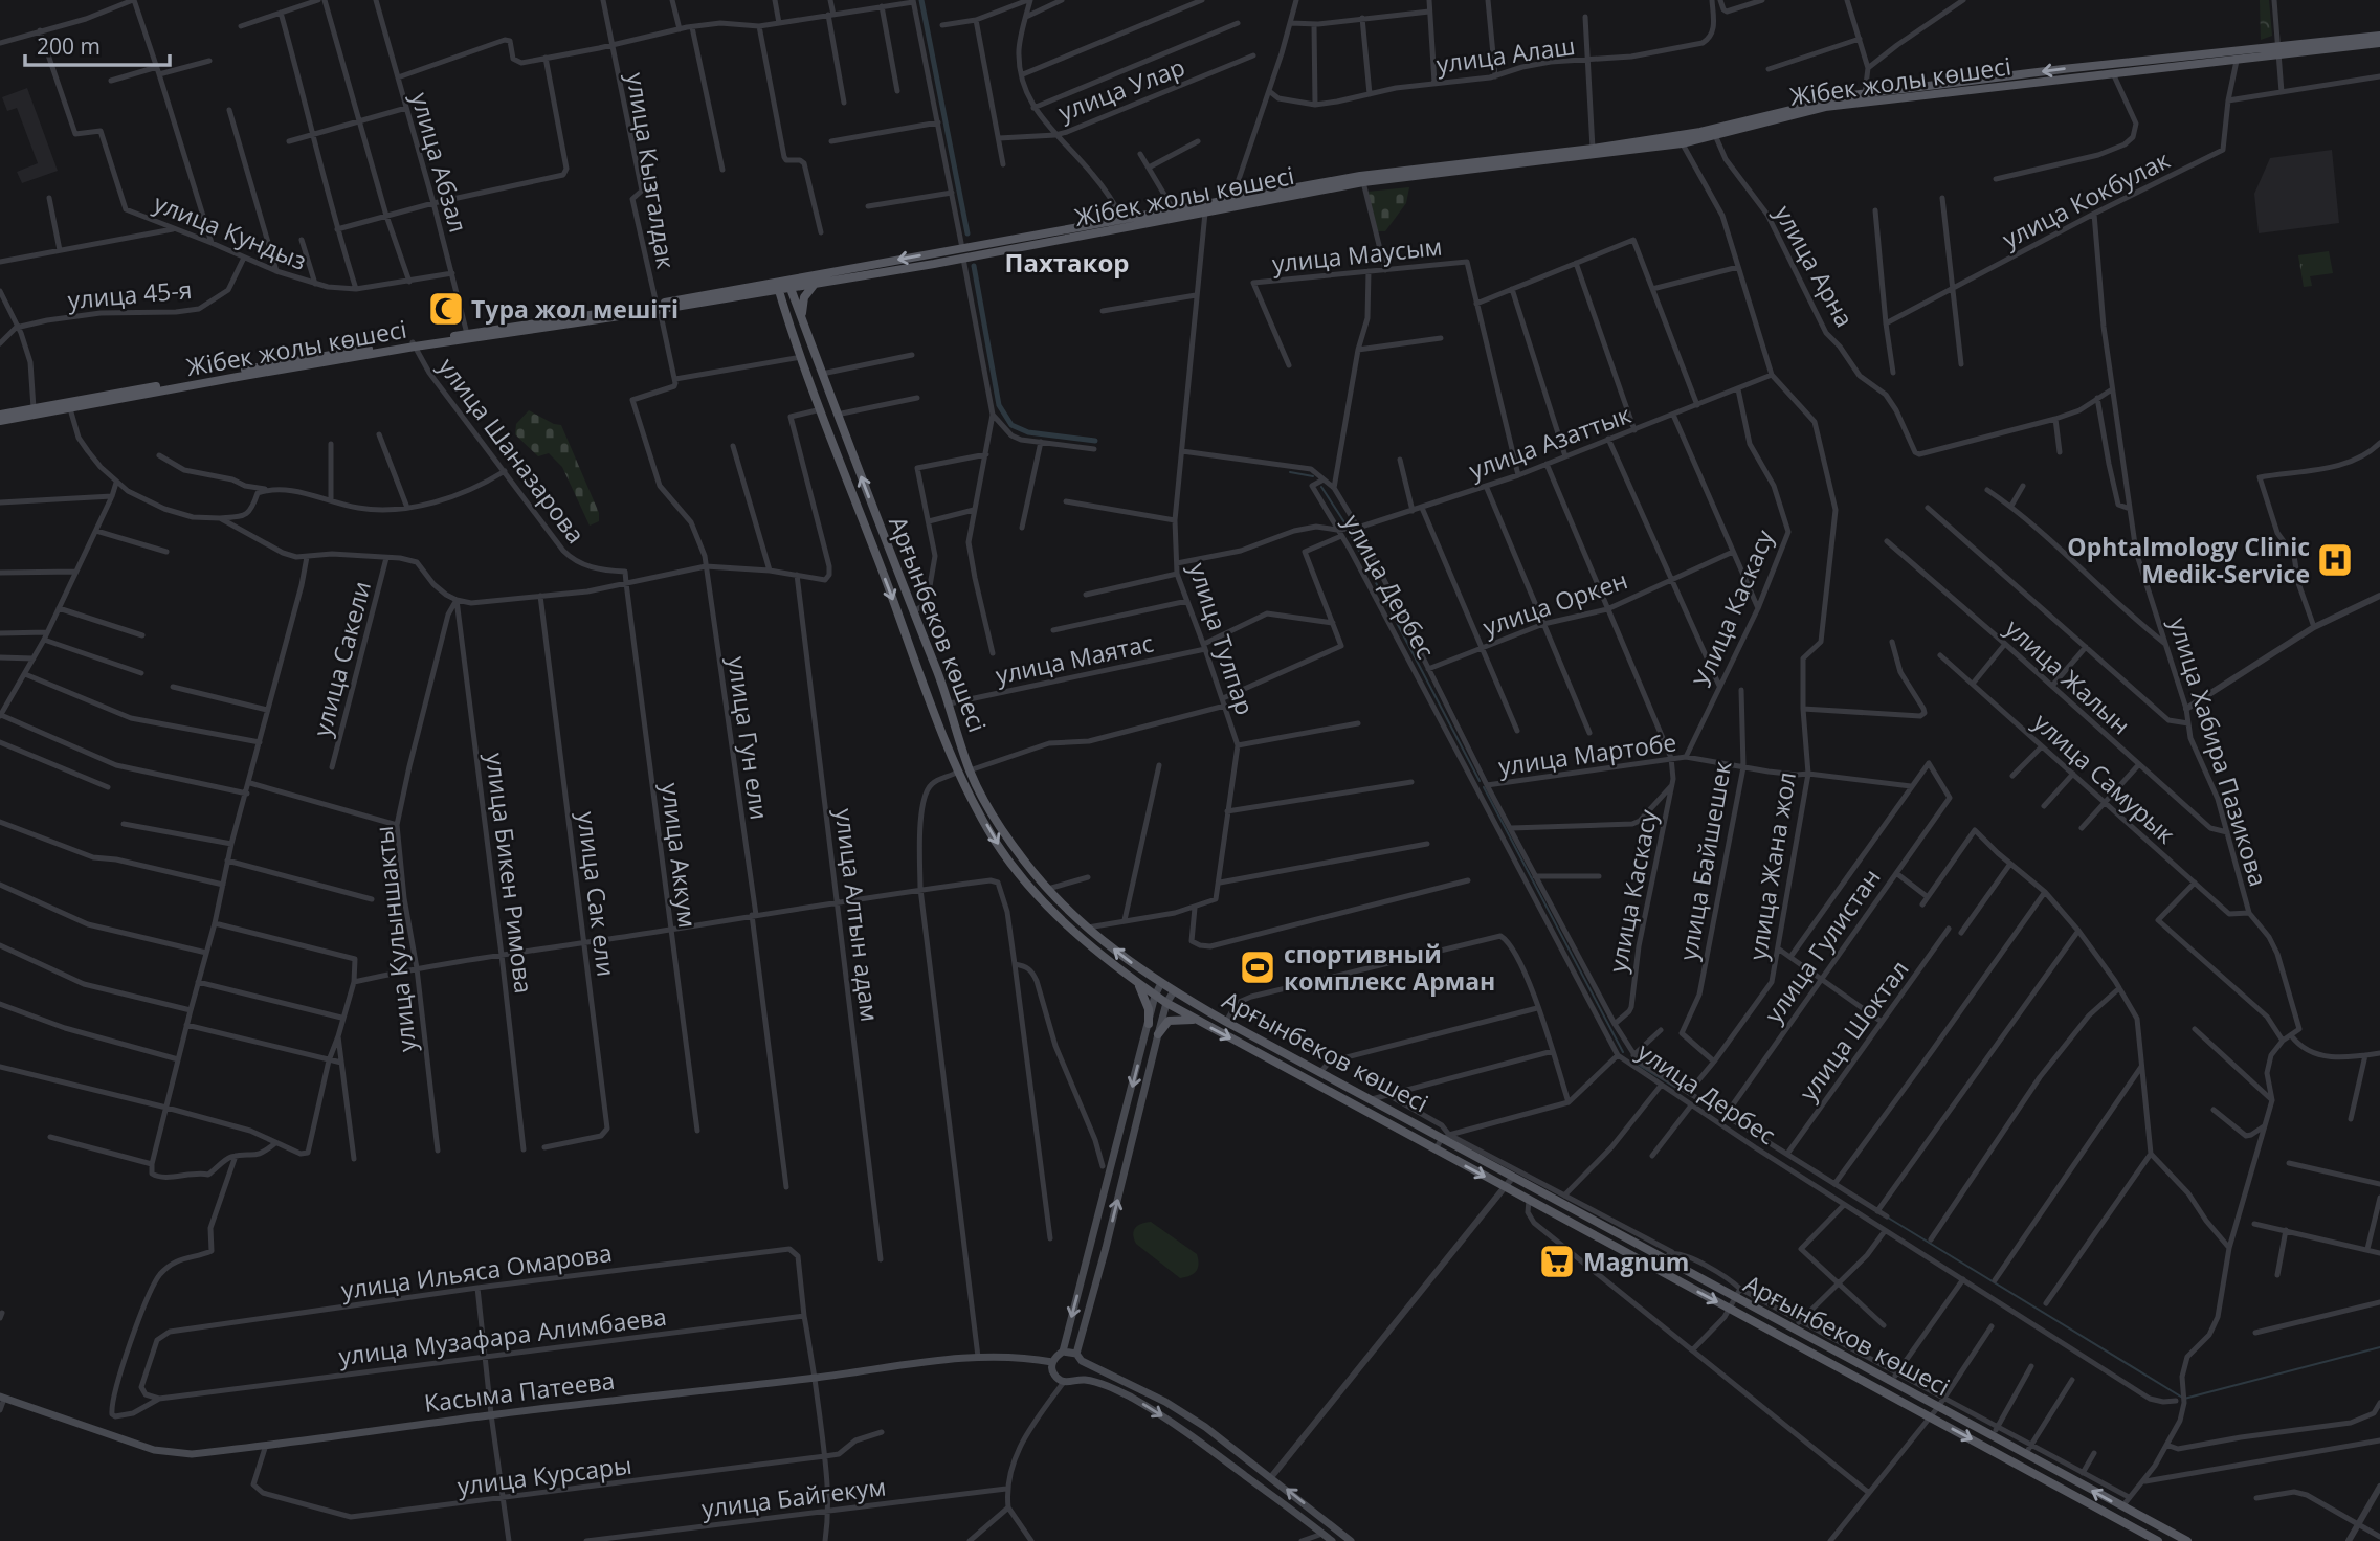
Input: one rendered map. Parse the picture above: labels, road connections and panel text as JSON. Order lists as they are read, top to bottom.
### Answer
{
  "streets": {
    "main road": ["Жібек жолы көшесі", "Арғынбеков көшесі", "Касыма Патеева"],
    "street": [
      "улица Алаш",
      "улица Улар",
      "улица Абзал",
      "улица Кызгалдак",
      "улица Кокбулак",
      "улица Кундыз",
      "улица Маусым",
      "улица Арна",
      "улица 45-я",
      "улица Азаттык",
      "улица Шаназарова",
      "улица Дербес",
      "улица Оркен",
      "Улица Каскасу",
      "улица Тулпар",
      "улица Сакели",
      "улица Маятас",
      "улица Жалын",
      "улица Гун ели",
      "улица Хабира Пазикова",
      "улица Мартобе",
      "улица Самурык",
      "улица Аккум",
      "улица Байшешек",
      "улица Жана жол",
      "улица Бикен Римова",
      "улица Каскасу",
      "улица Сак ели",
      "улица Алтын адам",
      "улица Кулыншакты",
      "улица Гулистан",
      "улица Шоктал",
      "улица Ильяса Омарова",
      "улица Музафара Алимбаева",
      "улица Курсары",
      "улица Байгекум"
    ]
  },
  "crossings": [
    ["Жібек жолы көшесі", "улица Абзал"],
    ["Жібек жолы көшесі", "улица Кызгалдак"],
    ["Жібек жолы көшесі", "улица Кокбулак"],
    ["Жібек жолы көшесі", "улица Арна"],
    ["Жібек жолы көшесі", "улица Шаназарова"],
    ["Жібек жолы көшесі", "Арғынбеков көшесі"],
    ["Жібек жолы көшесі", "улица Тулпар"],
    ["Жібек жолы көшесі", "улица Жана жол"],
    ["улица Абзал", "улица Кундыз"],
    ["улица Кокбулак", "улица Хабира Пазикова"],
    ["улица Кундыз", "улица 45-я"],
    ["улица Маусым", "улица Азаттык"],
    ["улица Маусым", "улица Дербес"],
    ["улица Арна", "улица Хабира Пазикова"],
    ["улица Азаттык", "улица Дербес"],
    ["улица Азаттык", "Улица Каскасу"],
    ["улица Азаттык", "улица Тулпар"],
    ["улица Азаттык", "улица Жана жол"],
    ["улица Шаназарова", "улица Аккум"],
    ["улица Дербес", "улица Оркен"],
    ["улица Дербес", "улица Мартобе"],
    ["улица Дербес", "улица Жана жол"],
    ["улица Дербес", "улица Каскасу"],
    ["улица Дербес", "улица Гулистан"],
    ["улица Дербес", "улица Шоктал"],
    ["Улица Каскасу", "улица Мартобе"],
    ["Арғынбеков көшесі", "улица Маятас"],
    ["улица Тулпар", "улица Маятас"],
    ["улица Жалын", "улица Хабира Пазикова"],
    ["улица Хабира Пазикова", "улица Самурык"],
    ["улица Мартобе", "улица Байшешек"],
    ["улица Мартобе", "улица Жана жол"],
    ["улица Мартобе", "улица Каскасу"],
    ["улица Мартобе", "улица Гулистан"],
    ["улица Байшешек", "улица Жана жол"],
    ["улица Бикен Римова", "улица Кулыншакты"],
    ["улица Ильяса Омарова", "улица Музафара Алимбаева"],
    ["Касыма Патеева", "улица Курсары"]
  ],
  "districts": ["Пахтакор"],
  "places": {
    "mosque": ["Тура жол мешіті"],
    "hospital": ["Ophtalmology Clinic Medik-Service"],
    "sports": ["спортивный комплекс Арман"],
    "supermarket": ["Magnum"]
  },
  "scale_bar": "200 m"
}
